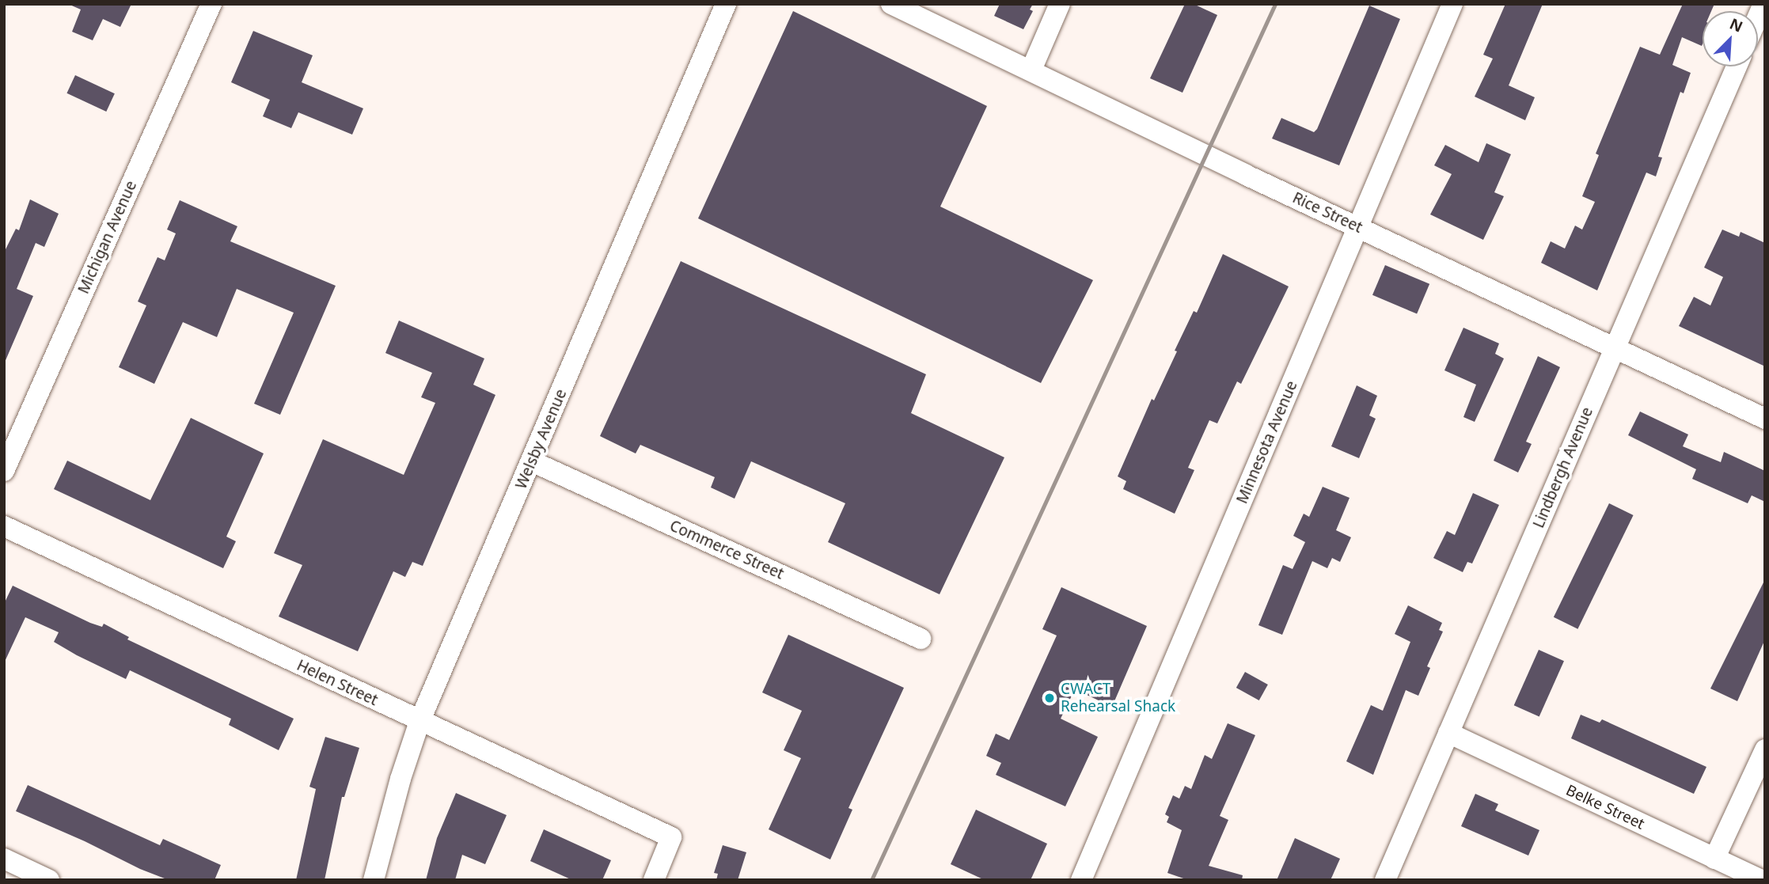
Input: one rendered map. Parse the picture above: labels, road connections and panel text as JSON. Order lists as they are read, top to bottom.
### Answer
{
  "streets": {
    "street": [
      "Rice Street",
      "Michigan Avenue",
      "Welsby Avenue",
      "Minnesota Avenue",
      "Lindbergh Avenue",
      "Commerce Street",
      "Helen Street",
      "Belke Street"
    ]
  },
  "crossings": [
    ["Rice Street", "Minnesota Avenue"],
    ["Rice Street", "Lindbergh Avenue"],
    ["Welsby Avenue", "Commerce Street"],
    ["Welsby Avenue", "Helen Street"],
    ["Lindbergh Avenue", "Belke Street"]
  ],
  "places": ["CWACT Rehearsal Shack"],
  "north": "top right"
}
